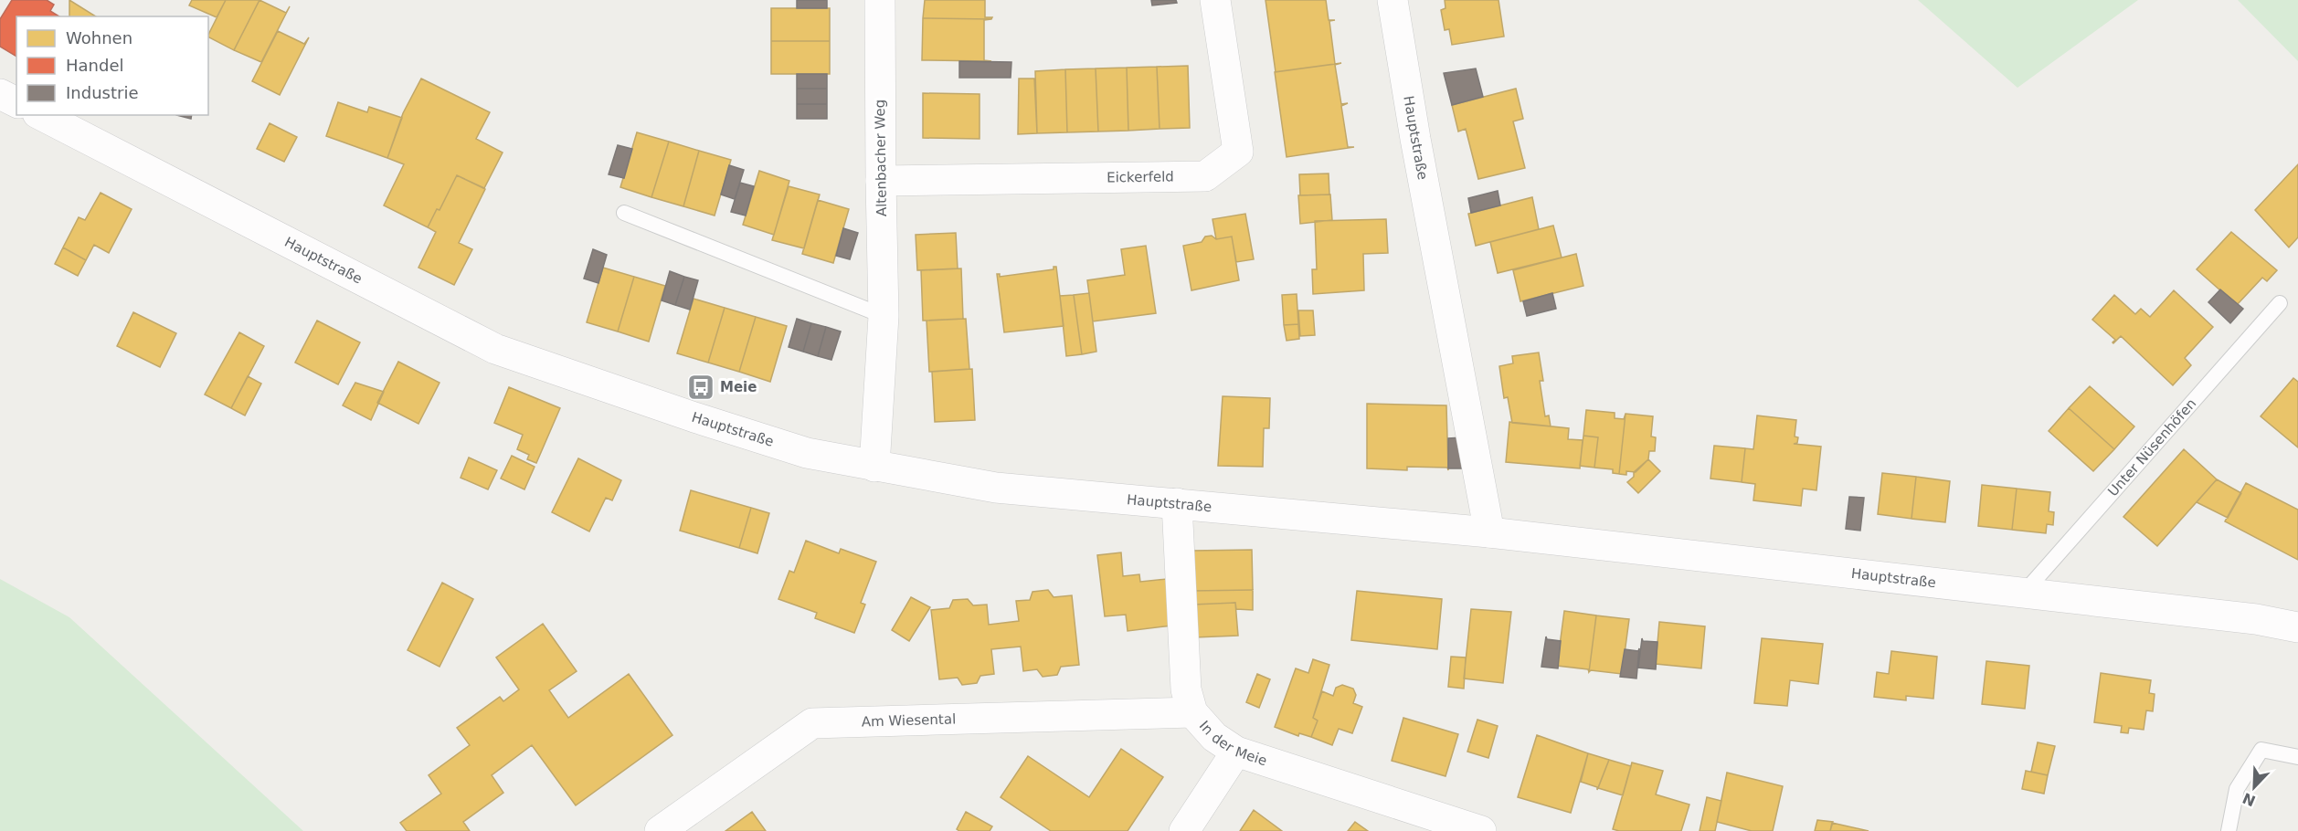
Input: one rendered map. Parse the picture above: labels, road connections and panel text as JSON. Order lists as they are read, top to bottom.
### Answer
{
  "streets": {
    "street": [
      "Hauptstraße",
      "Altenbacher Weg",
      "Eickerfeld",
      "Am Wiesental",
      "In der Meie"
    ],
    "lane": ["Unter Nüsenhöfen"]
  },
  "crossings": [
    ["Hauptstraße", "Altenbacher Weg"],
    ["Hauptstraße", "Unter Nüsenhöfen"],
    ["Hauptstraße", "In der Meie"],
    ["Altenbacher Weg", "Eickerfeld"],
    ["Am Wiesental", "In der Meie"]
  ],
  "places": {
    "bus stop": ["Meie"]
  },
  "legend": ["Wohnen", "Handel", "Industrie"],
  "north": "bottom left"
}
